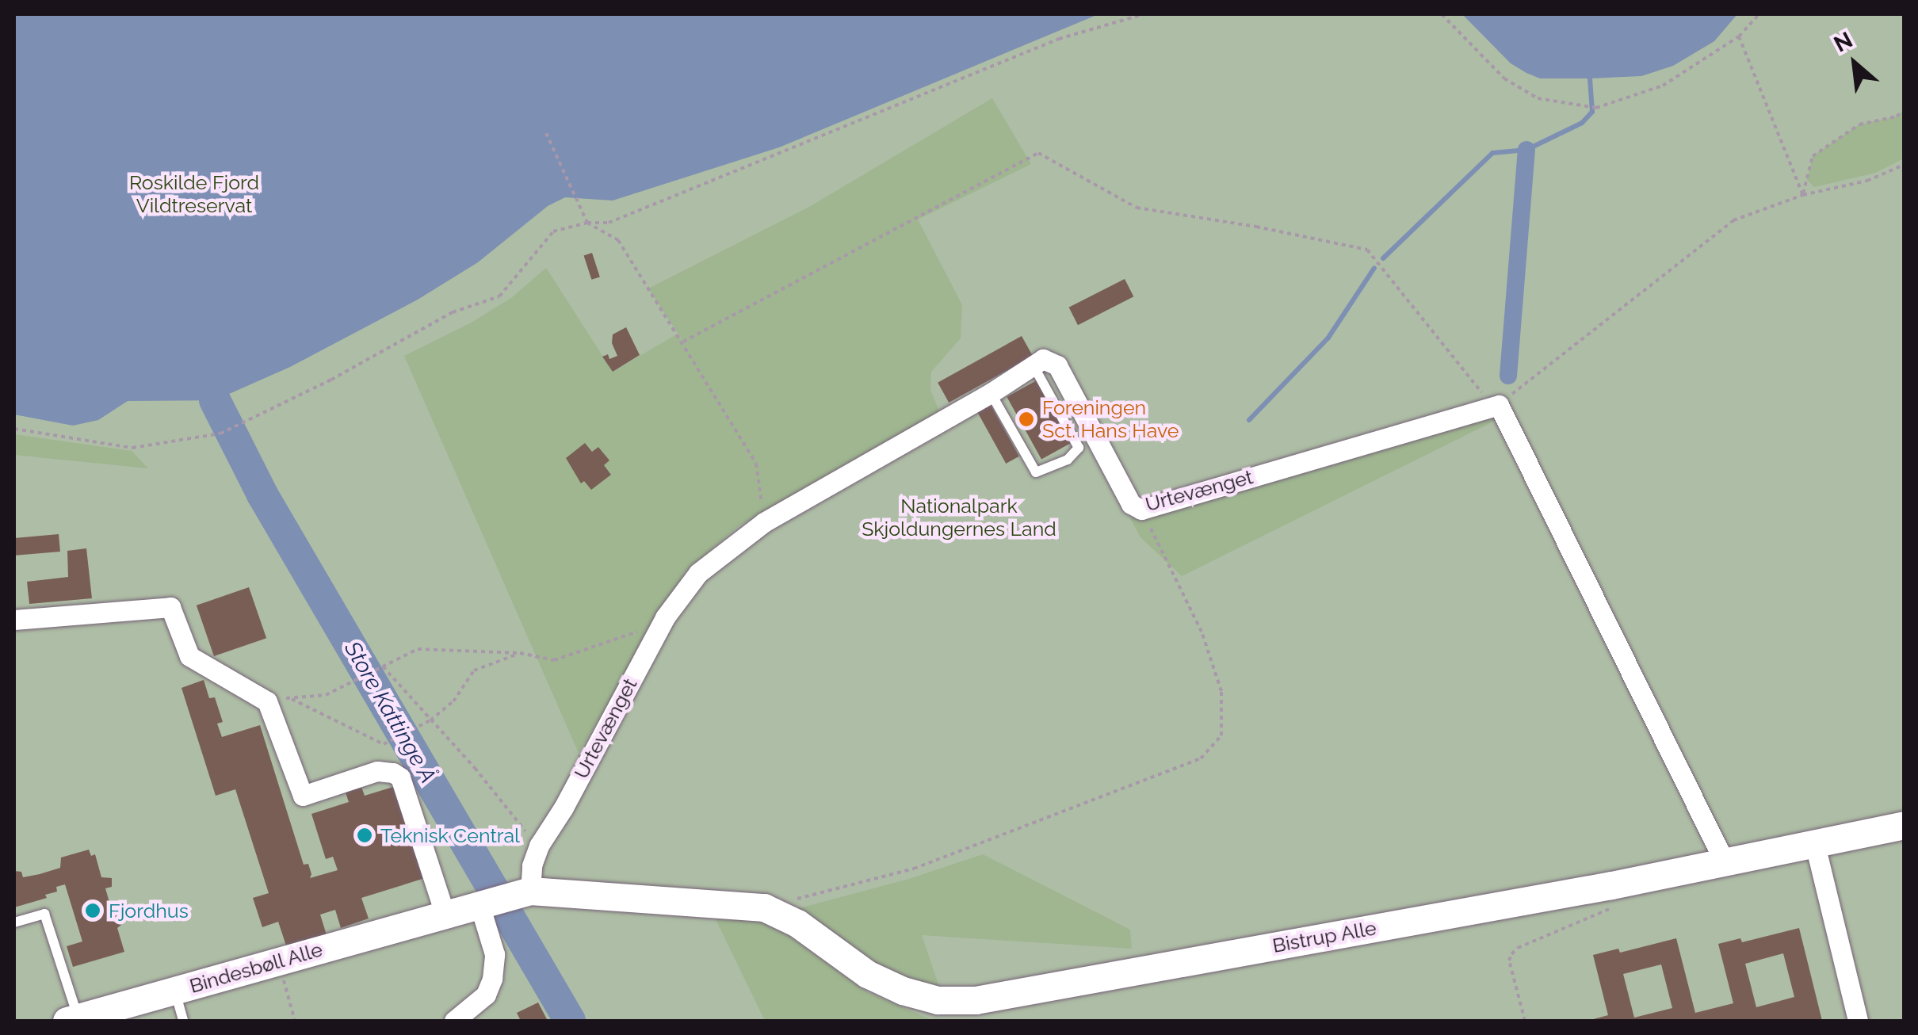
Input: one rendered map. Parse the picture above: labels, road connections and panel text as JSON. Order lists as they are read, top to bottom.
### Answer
{
  "streets": {
    "street": ["Urtevænget", "Bistrup Alle", "Bindesbøll Alle"]
  },
  "crossings": [
    ["Urtevænget", "Bindesbøll Alle"],
    ["Bistrup Alle", "Bindesbøll Alle"]
  ],
  "water": ["Store Kattinge Å"],
  "parks": ["Roskilde Fjord Vildtreservat", "Nationalpark Skjoldungernes Land"],
  "places": ["Foreningen Sct. Hans Have", "Teknisk Central", "Fjordhus"],
  "north": "top left"
}
